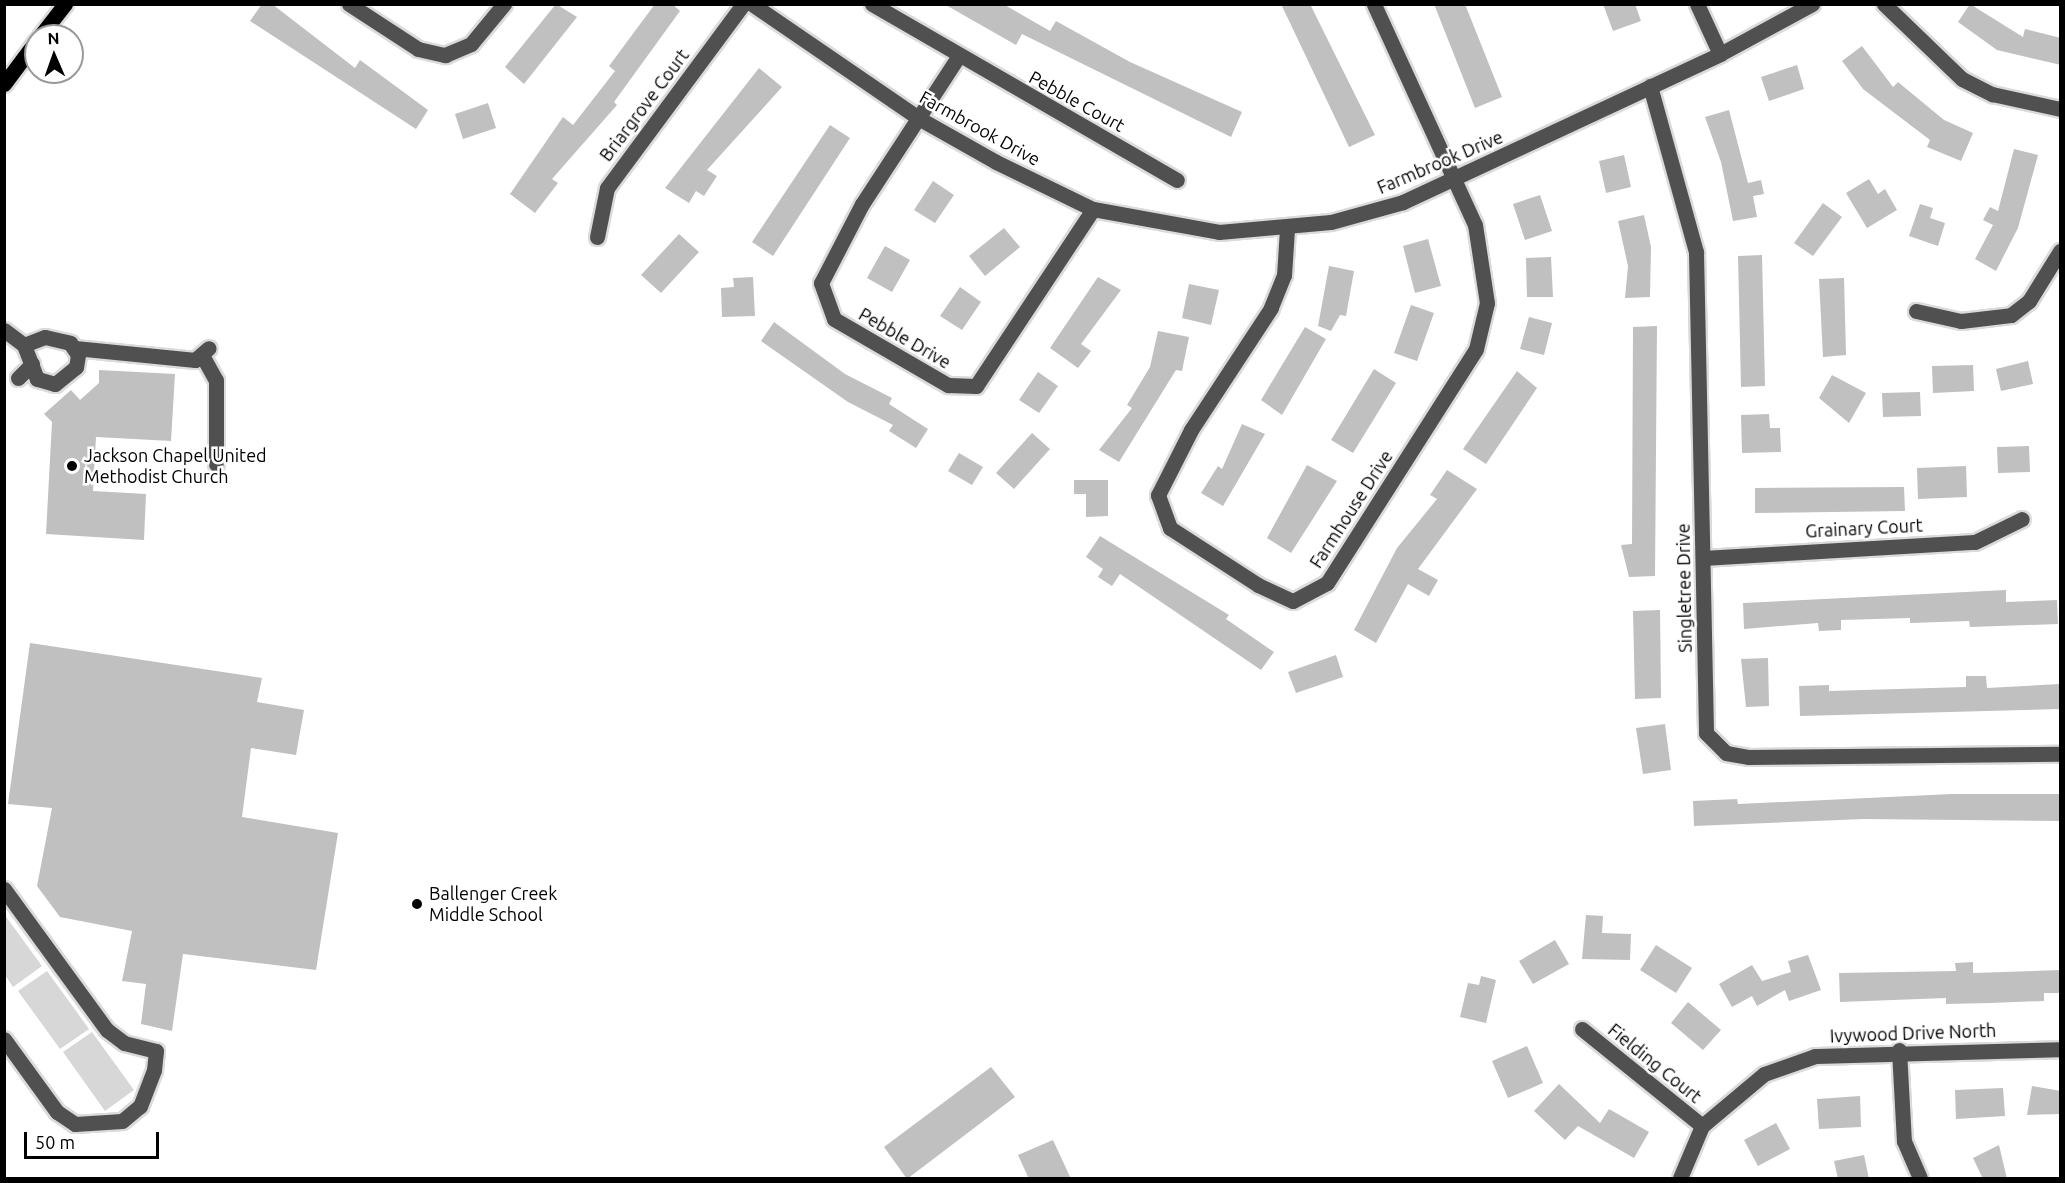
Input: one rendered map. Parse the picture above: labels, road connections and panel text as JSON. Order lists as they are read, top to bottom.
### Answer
{
  "streets": {
    "street": [
      "Pebble Court",
      "Briargrove Court",
      "Farmbrook Drive",
      "Pebble Drive",
      "Farmhouse Drive",
      "Grainary Court",
      "Singletree Drive",
      "Ivywood Drive North",
      "Fielding Court"
    ]
  },
  "crossings": [
    ["Farmbrook Drive", "Pebble Drive"],
    ["Farmbrook Drive", "Farmhouse Drive"],
    ["Farmbrook Drive", "Singletree Drive"],
    ["Grainary Court", "Singletree Drive"],
    ["Ivywood Drive North", "Fielding Court"]
  ],
  "places": ["Jackson Chapel United Methodist Church", "Ballenger Creek Middle School"],
  "scale_bar": "50 m",
  "north": "top"
}
